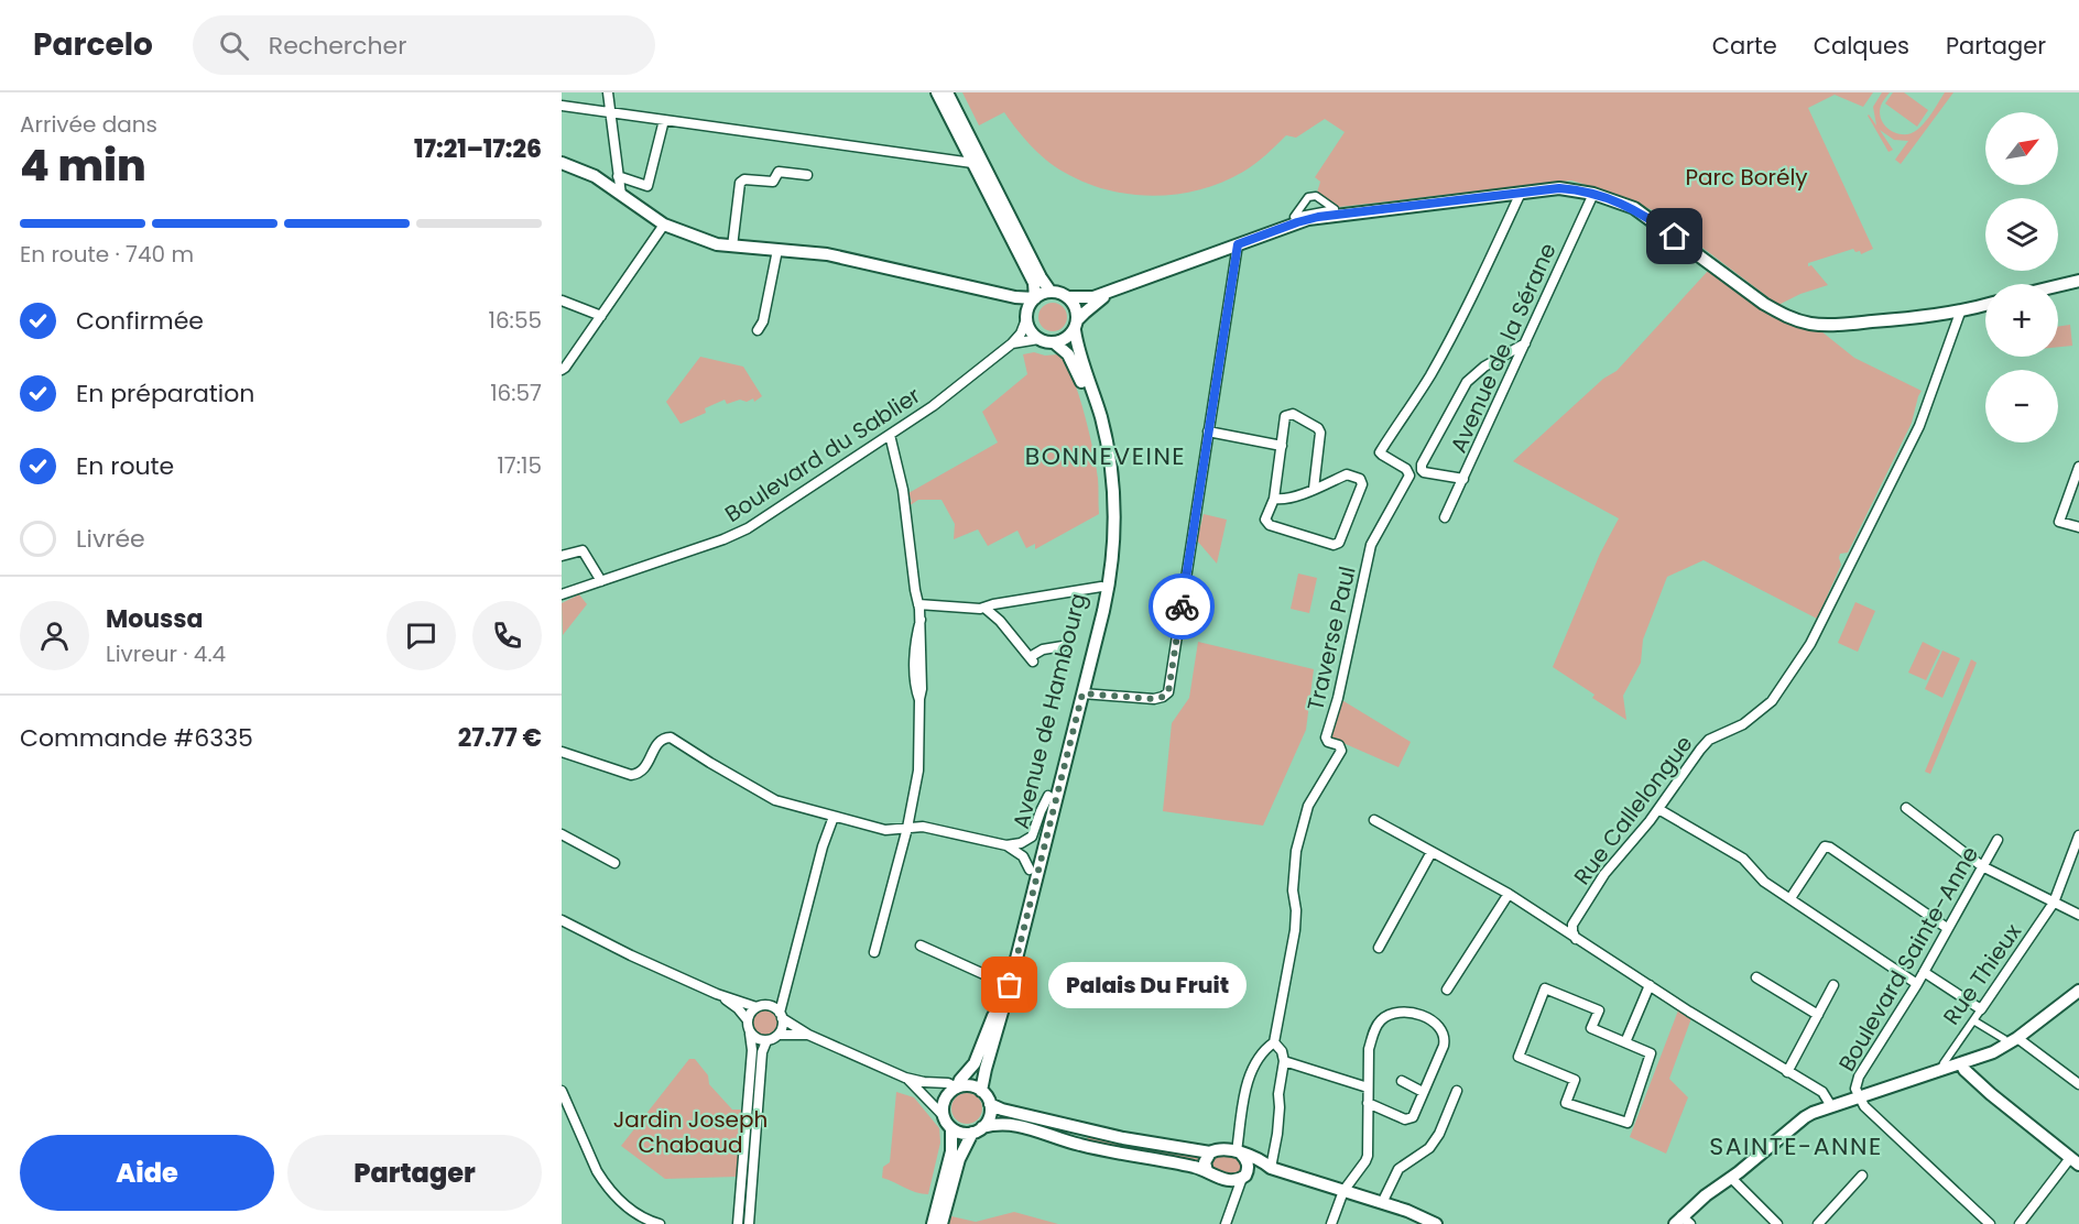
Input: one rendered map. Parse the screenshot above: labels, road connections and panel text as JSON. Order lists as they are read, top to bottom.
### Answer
{
  "streets": {
    "street": [
      "Avenue de la Sérane",
      "Boulevard du Sablier",
      "Traverse Paul",
      "Avenue de Hambourg",
      "Rue Callelongue",
      "Boulevard Sainte-Anne",
      "Rue Thieux"
    ]
  },
  "crossings": [
    ["Boulevard du Sablier", "Avenue de Hambourg"]
  ],
  "districts": ["BONNEVEINE", "SAINTE-ANNE"],
  "parks": ["Parc Borély", "Jardin Joseph Chabaud"],
  "places": ["Palais Du Fruit"],
  "north": "top right",
  "page": {
    "header": "Parcelo",
    "search": "Rechercher",
    "nav": ["Carte", "Calques", "Partager"],
    "heading": ["4 min", "Arrivée dans", "17:21–17:26"],
    "panel": [
      "Moussa",
      "Livreur · 4.4",
      "Commande #6335",
      "27.77 €"
    ],
    "map_buttons": ["+", "−"],
    "bar": "En route · 740 m",
    "list": [
      ["Confirmée", "16:55"],
      ["En préparation", "16:57"],
      ["En route", "17:15"],
      "Livrée"
    ],
    "bubble": "Palais Du Fruit",
    "buttons": ["Aide", "Partager"]
  }
}
